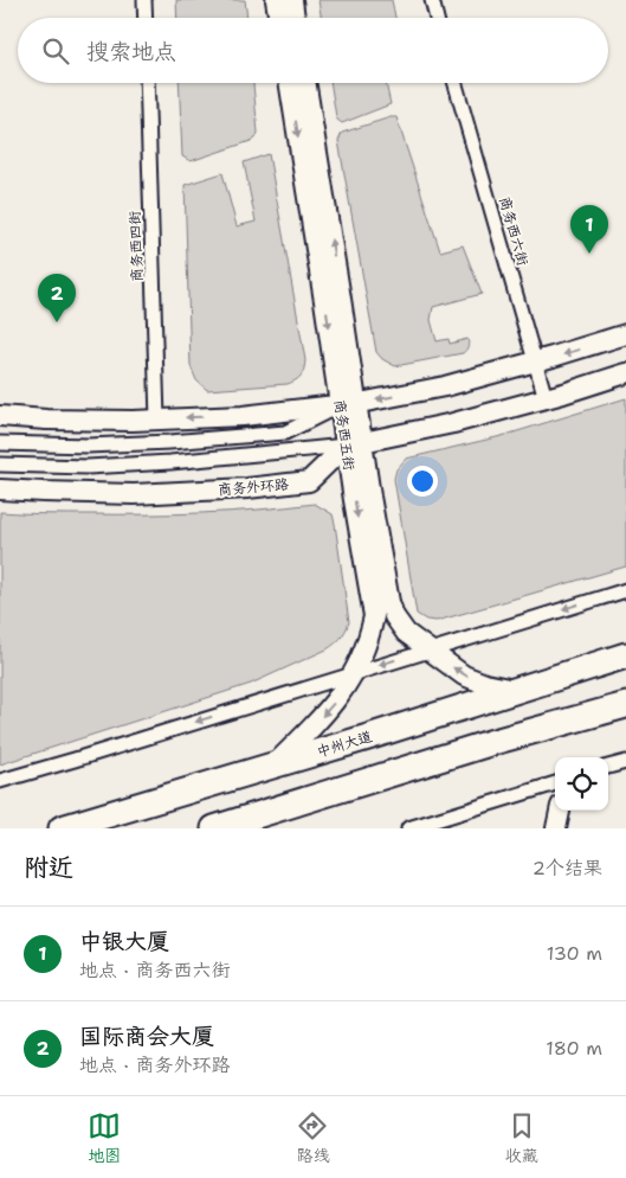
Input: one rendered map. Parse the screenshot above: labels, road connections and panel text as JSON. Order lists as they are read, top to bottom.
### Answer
{
  "streets": {
    "highway": ["中州大道"],
    "street": [
      "商务西六街",
      "商务西四街",
      "商务西五街",
      "商务外环路"
    ]
  },
  "crossings": [
    ["商务西五街", "商务外环路"],
    ["商务西五街", "中州大道"]
  ],
  "page": {
    "search": "搜索地点",
    "pins": ["1", "2"],
    "heading": ["附近", "2个结果"],
    "list": [
      {
        "mark": "1",
        "name": "中银大厦",
        "note": "地点 · 商务西六街",
        "value": "130 m"
      },
      {
        "mark": "2",
        "name": "国际商会大厦",
        "note": "地点 · 商务外环路",
        "value": "180 m"
      }
    ],
    "nav": ["地图", "路线", "收藏"]
  }
}
